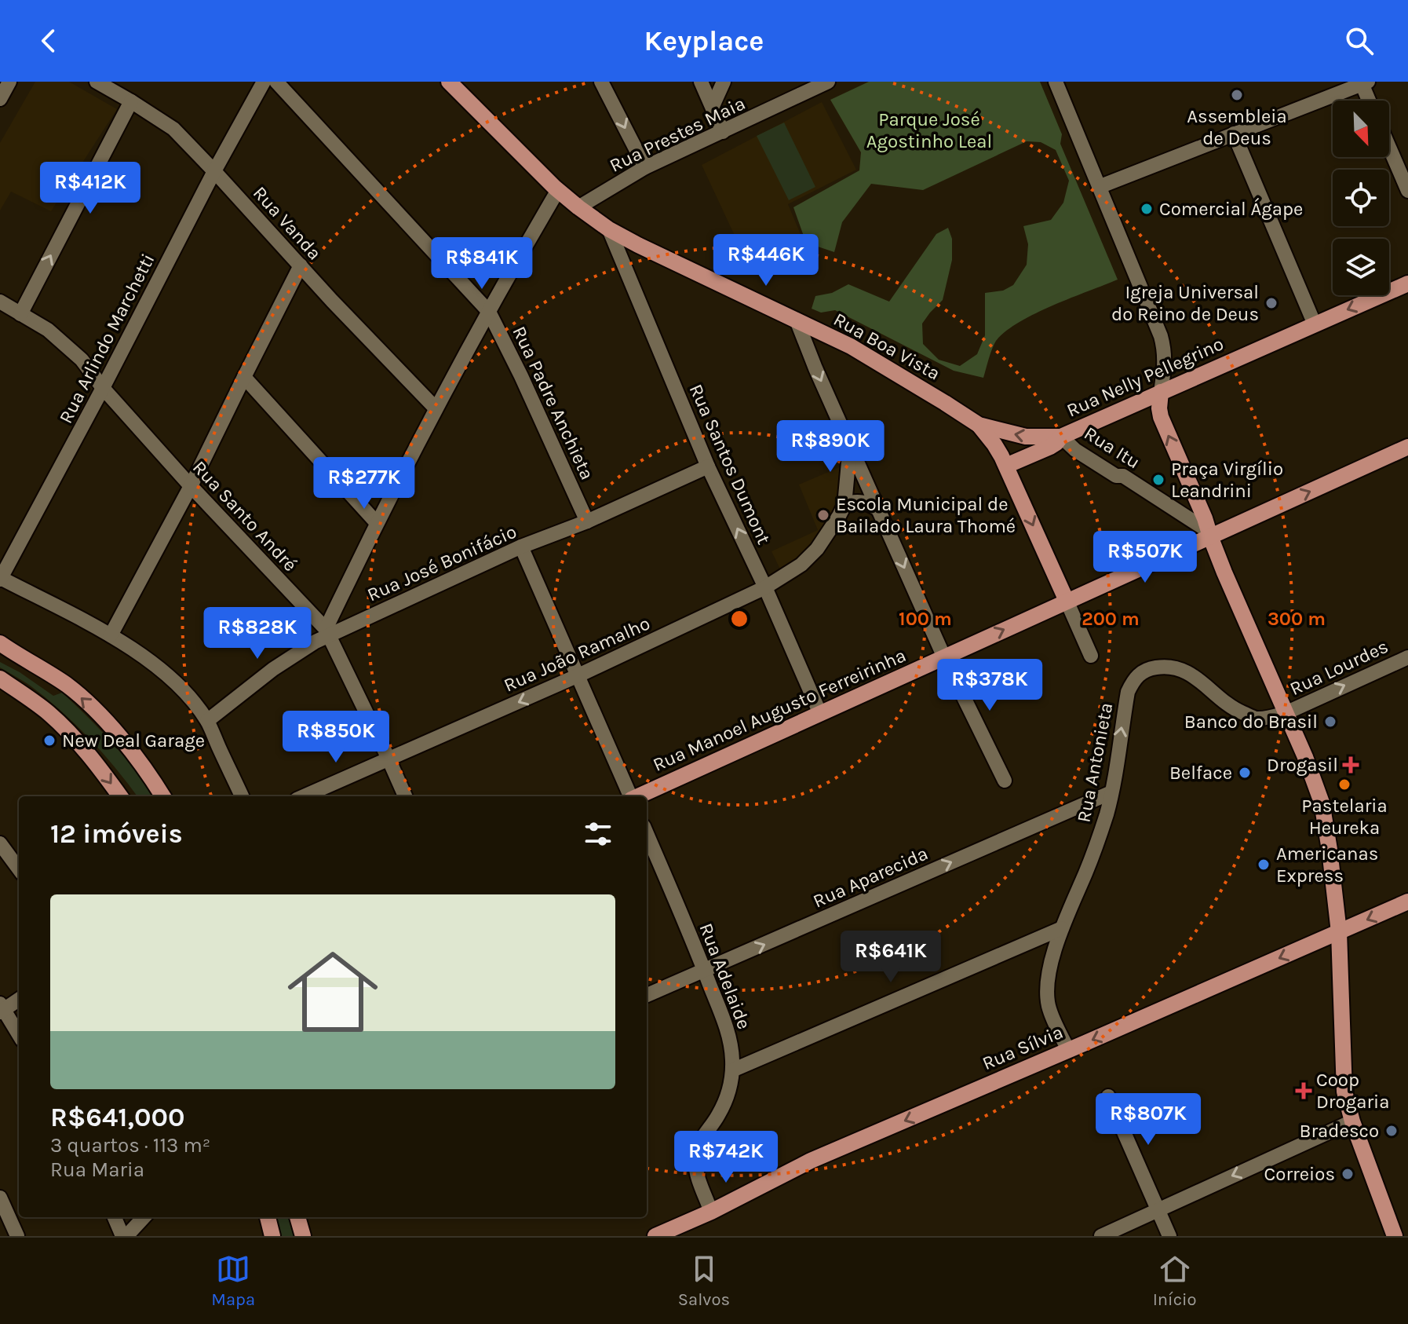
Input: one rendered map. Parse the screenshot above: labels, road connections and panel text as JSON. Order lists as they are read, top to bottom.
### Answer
{
  "streets": {
    "main road": [
      "Rua Boa Vista",
      "Rua Nelly Pellegrino",
      "Rua Manoel Augusto Ferreirinha",
      "Rua Sílvia"
    ],
    "street": [
      "Rua Prestes Maia",
      "Rua Vanda",
      "Rua Arlindo Marchetti",
      "Rua Padre Anchieta",
      "Rua Itu",
      "Rua Santos Dumont",
      "Rua Santo André",
      "Rua José Bonifácio",
      "Rua João Ramalho",
      "Rua Lourdes",
      "Rua Antonieta",
      "Rua Aparecida",
      "Rua Adelaide"
    ]
  },
  "crossings": [
    ["Rua Prestes Maia", "Rua Boa Vista"],
    ["Rua Vanda", "Rua Arlindo Marchetti"],
    ["Rua Arlindo Marchetti", "Rua Santo André"],
    ["Rua Boa Vista", "Rua Nelly Pellegrino"],
    ["Rua Boa Vista", "Rua Itu"],
    ["Rua Boa Vista", "Rua Santos Dumont"],
    ["Rua Nelly Pellegrino", "Rua Itu"],
    ["Rua Padre Anchieta", "Rua José Bonifácio"],
    ["Rua Itu", "Rua Manoel Augusto Ferreirinha"],
    ["Rua Santos Dumont", "Rua José Bonifácio"],
    ["Rua Santos Dumont", "Rua João Ramalho"],
    ["Rua Santos Dumont", "Rua Manoel Augusto Ferreirinha"],
    ["Rua Santo André", "Rua José Bonifácio"],
    ["Rua Santo André", "Rua João Ramalho"],
    ["Rua Lourdes", "Rua Antonieta"],
    ["Rua Antonieta", "Rua Aparecida"],
    ["Rua Antonieta", "Rua Sílvia"],
    ["Rua Aparecida", "Rua Adelaide"],
    ["Rua Adelaide", "Rua Sílvia"]
  ],
  "one_way": ["Rua Lourdes", "Rua Manoel Augusto Ferreirinha", "Rua Sílvia"],
  "parks": ["Parque José Agostinho Leal"],
  "places": {
    "other": [
      "Assembleia de Deus",
      "Comercial Ágape",
      "Igreja Universal do Reino de Deus",
      "Praça Virgílio Leandrini",
      "Escola Municipal de Bailado Laura Thomé",
      "Banco do Brasil",
      "New Deal Garage",
      "Belface",
      "Pastelaria Heureka",
      "Americanas Express",
      "Bradesco",
      "Correios"
    ],
    "health": ["Drogasil", "Coop Drogaria"]
  },
  "north": "bottom right",
  "page": {
    "header": "Keyplace",
    "price": [
      "R$412K",
      "R$446K",
      "R$841K",
      "R$890K",
      "R$277K",
      "R$507K",
      "R$828K",
      "R$378K",
      "R$850K",
      "R$641K",
      "R$807K",
      "R$742K"
    ],
    "heading": "12 imóveis",
    "list": [
      {
        "name": "R$641,000",
        "note": "3 quartos · 113 m² · Rua Maria"
      }
    ],
    "tabs": ["Mapa", "Salvos", "Início"]
  },
  "rings": ["100 m", "200 m", "300 m"]
}
